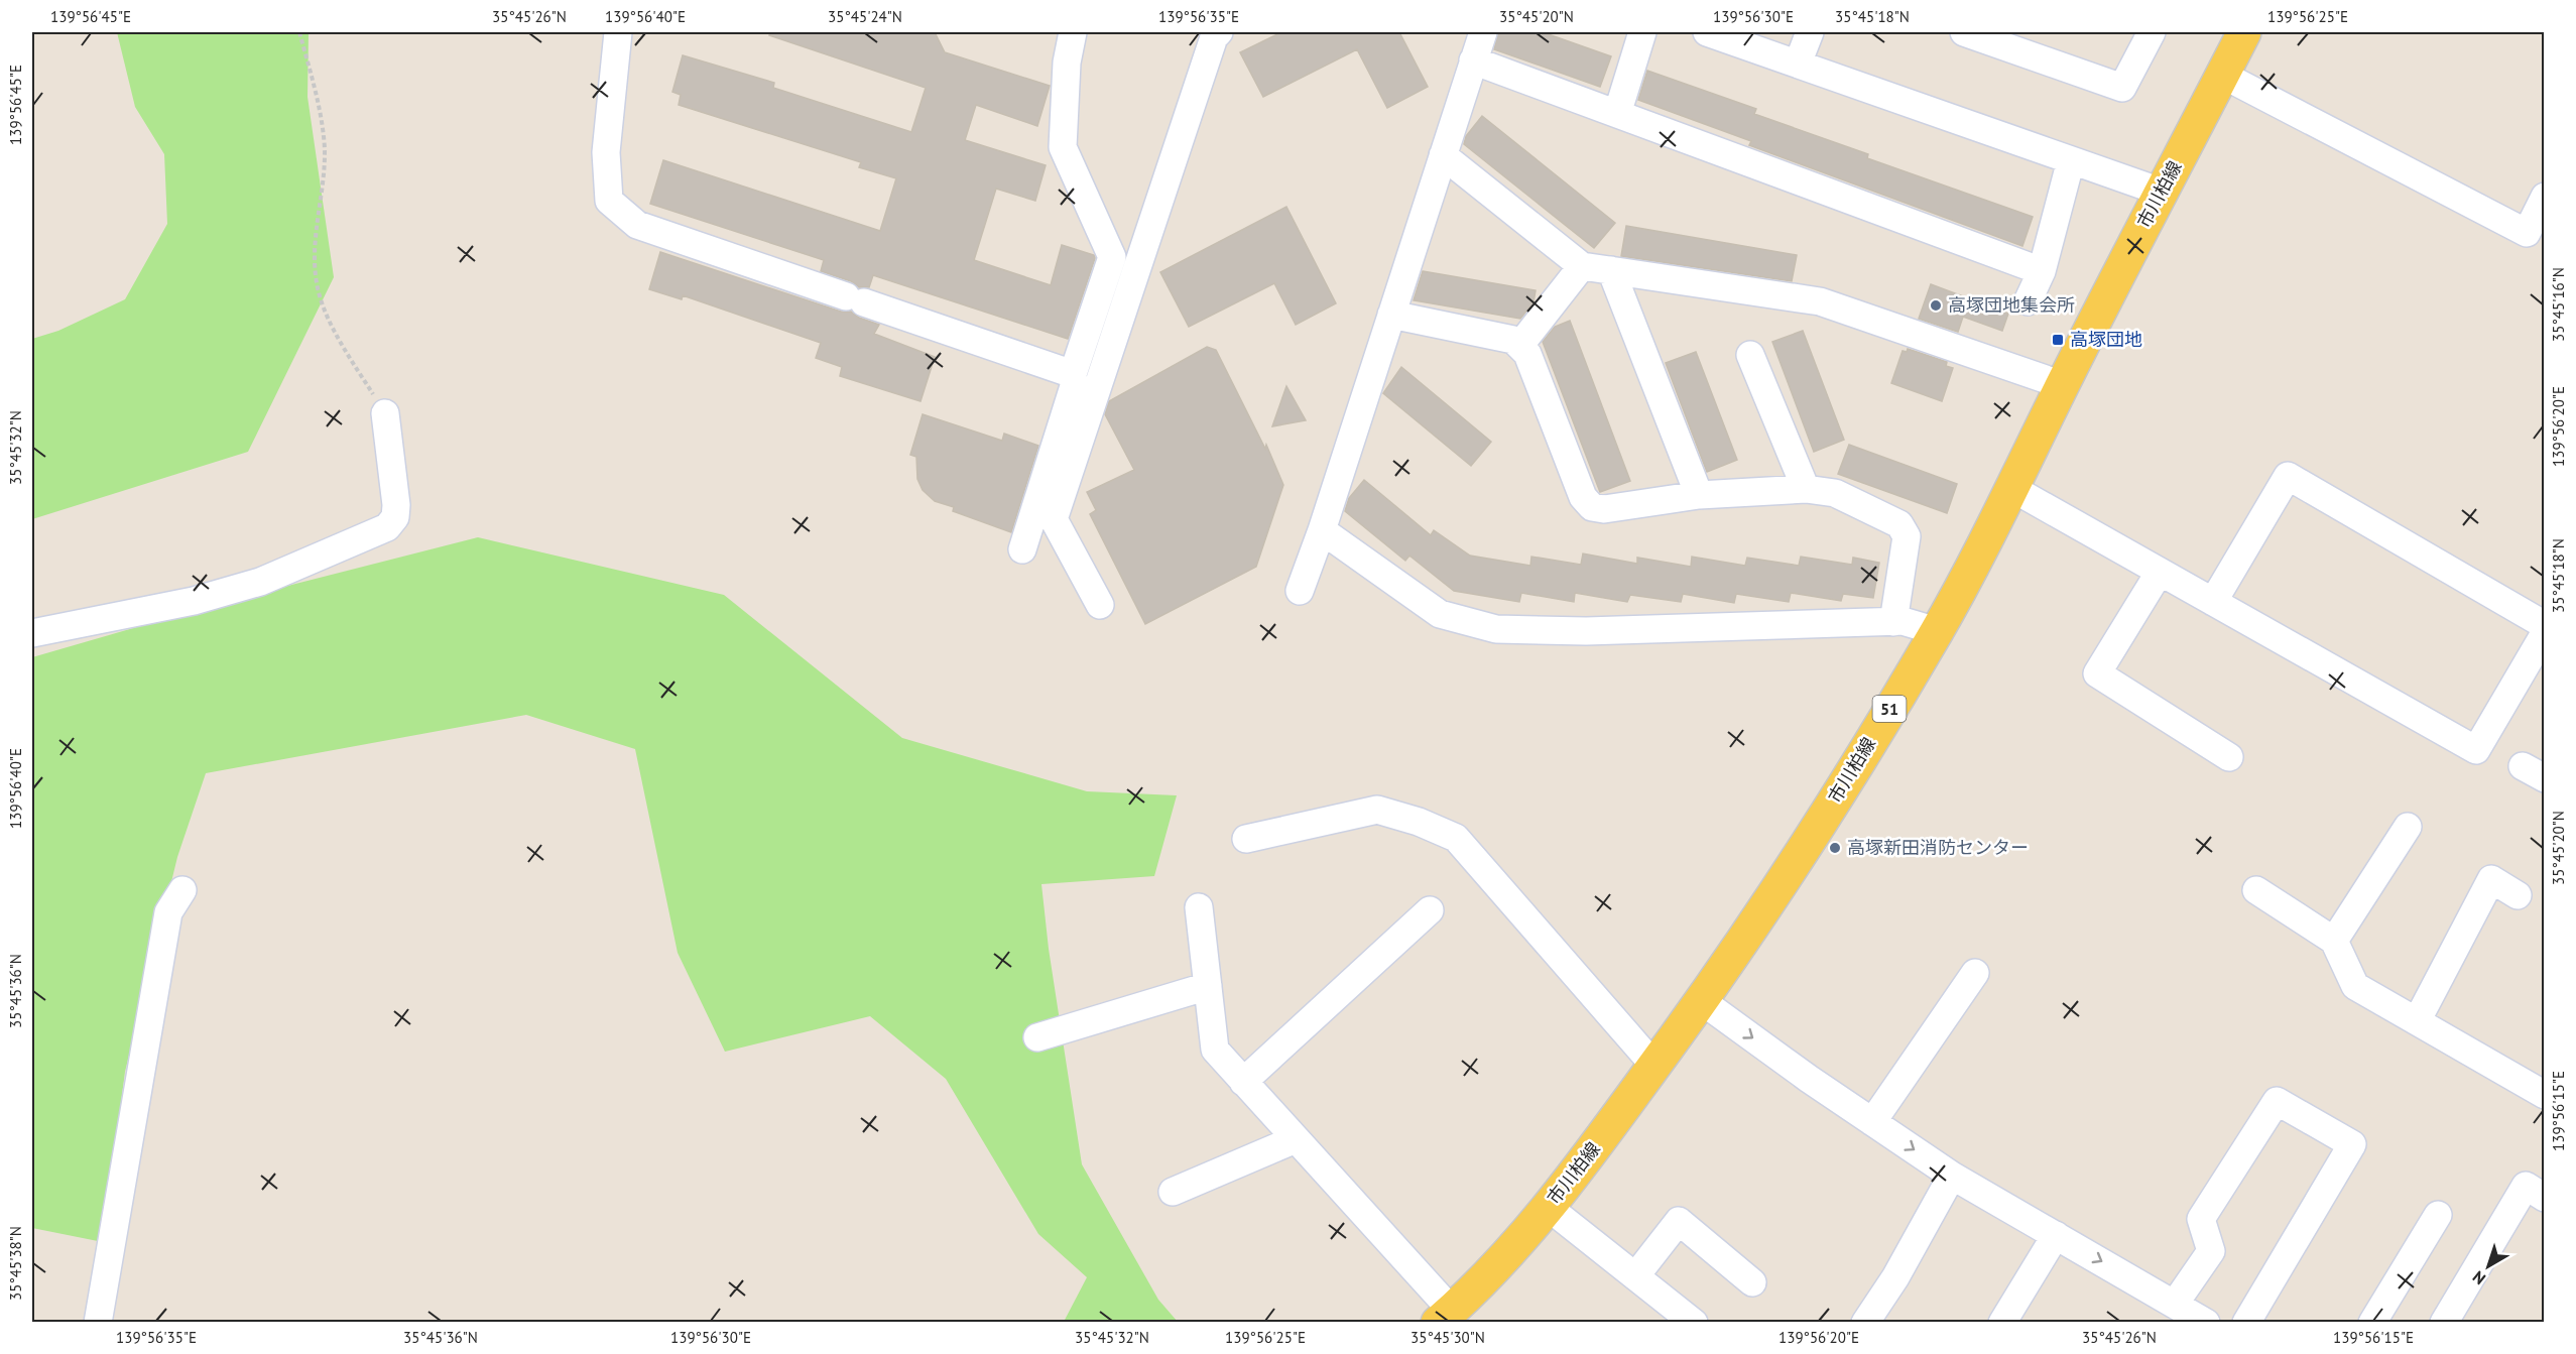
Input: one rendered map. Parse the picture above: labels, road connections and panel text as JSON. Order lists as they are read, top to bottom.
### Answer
{
  "streets": {
    "main road": ["市川柏線", "51"]
  },
  "places": {
    "other": ["高塚団地集会所", "高塚新田消防センター"],
    "transit": ["高塚団地"]
  },
  "north": "bottom left",
  "coordinates": [
    "139°56'45\"E",
    "35°45'26\"N",
    "139°56'40\"E",
    "35°45'24\"N",
    "139°56'35\"E",
    "35°45'20\"N",
    "139°56'30\"E",
    "35°45'18\"N",
    "139°56'25\"E",
    "35°45'16\"N",
    "139°56'20\"E",
    "35°45'32\"N",
    "35°45'36\"N",
    "139°56'15\"E",
    "35°45'38\"N",
    "35°45'30\"N"
  ]
}
